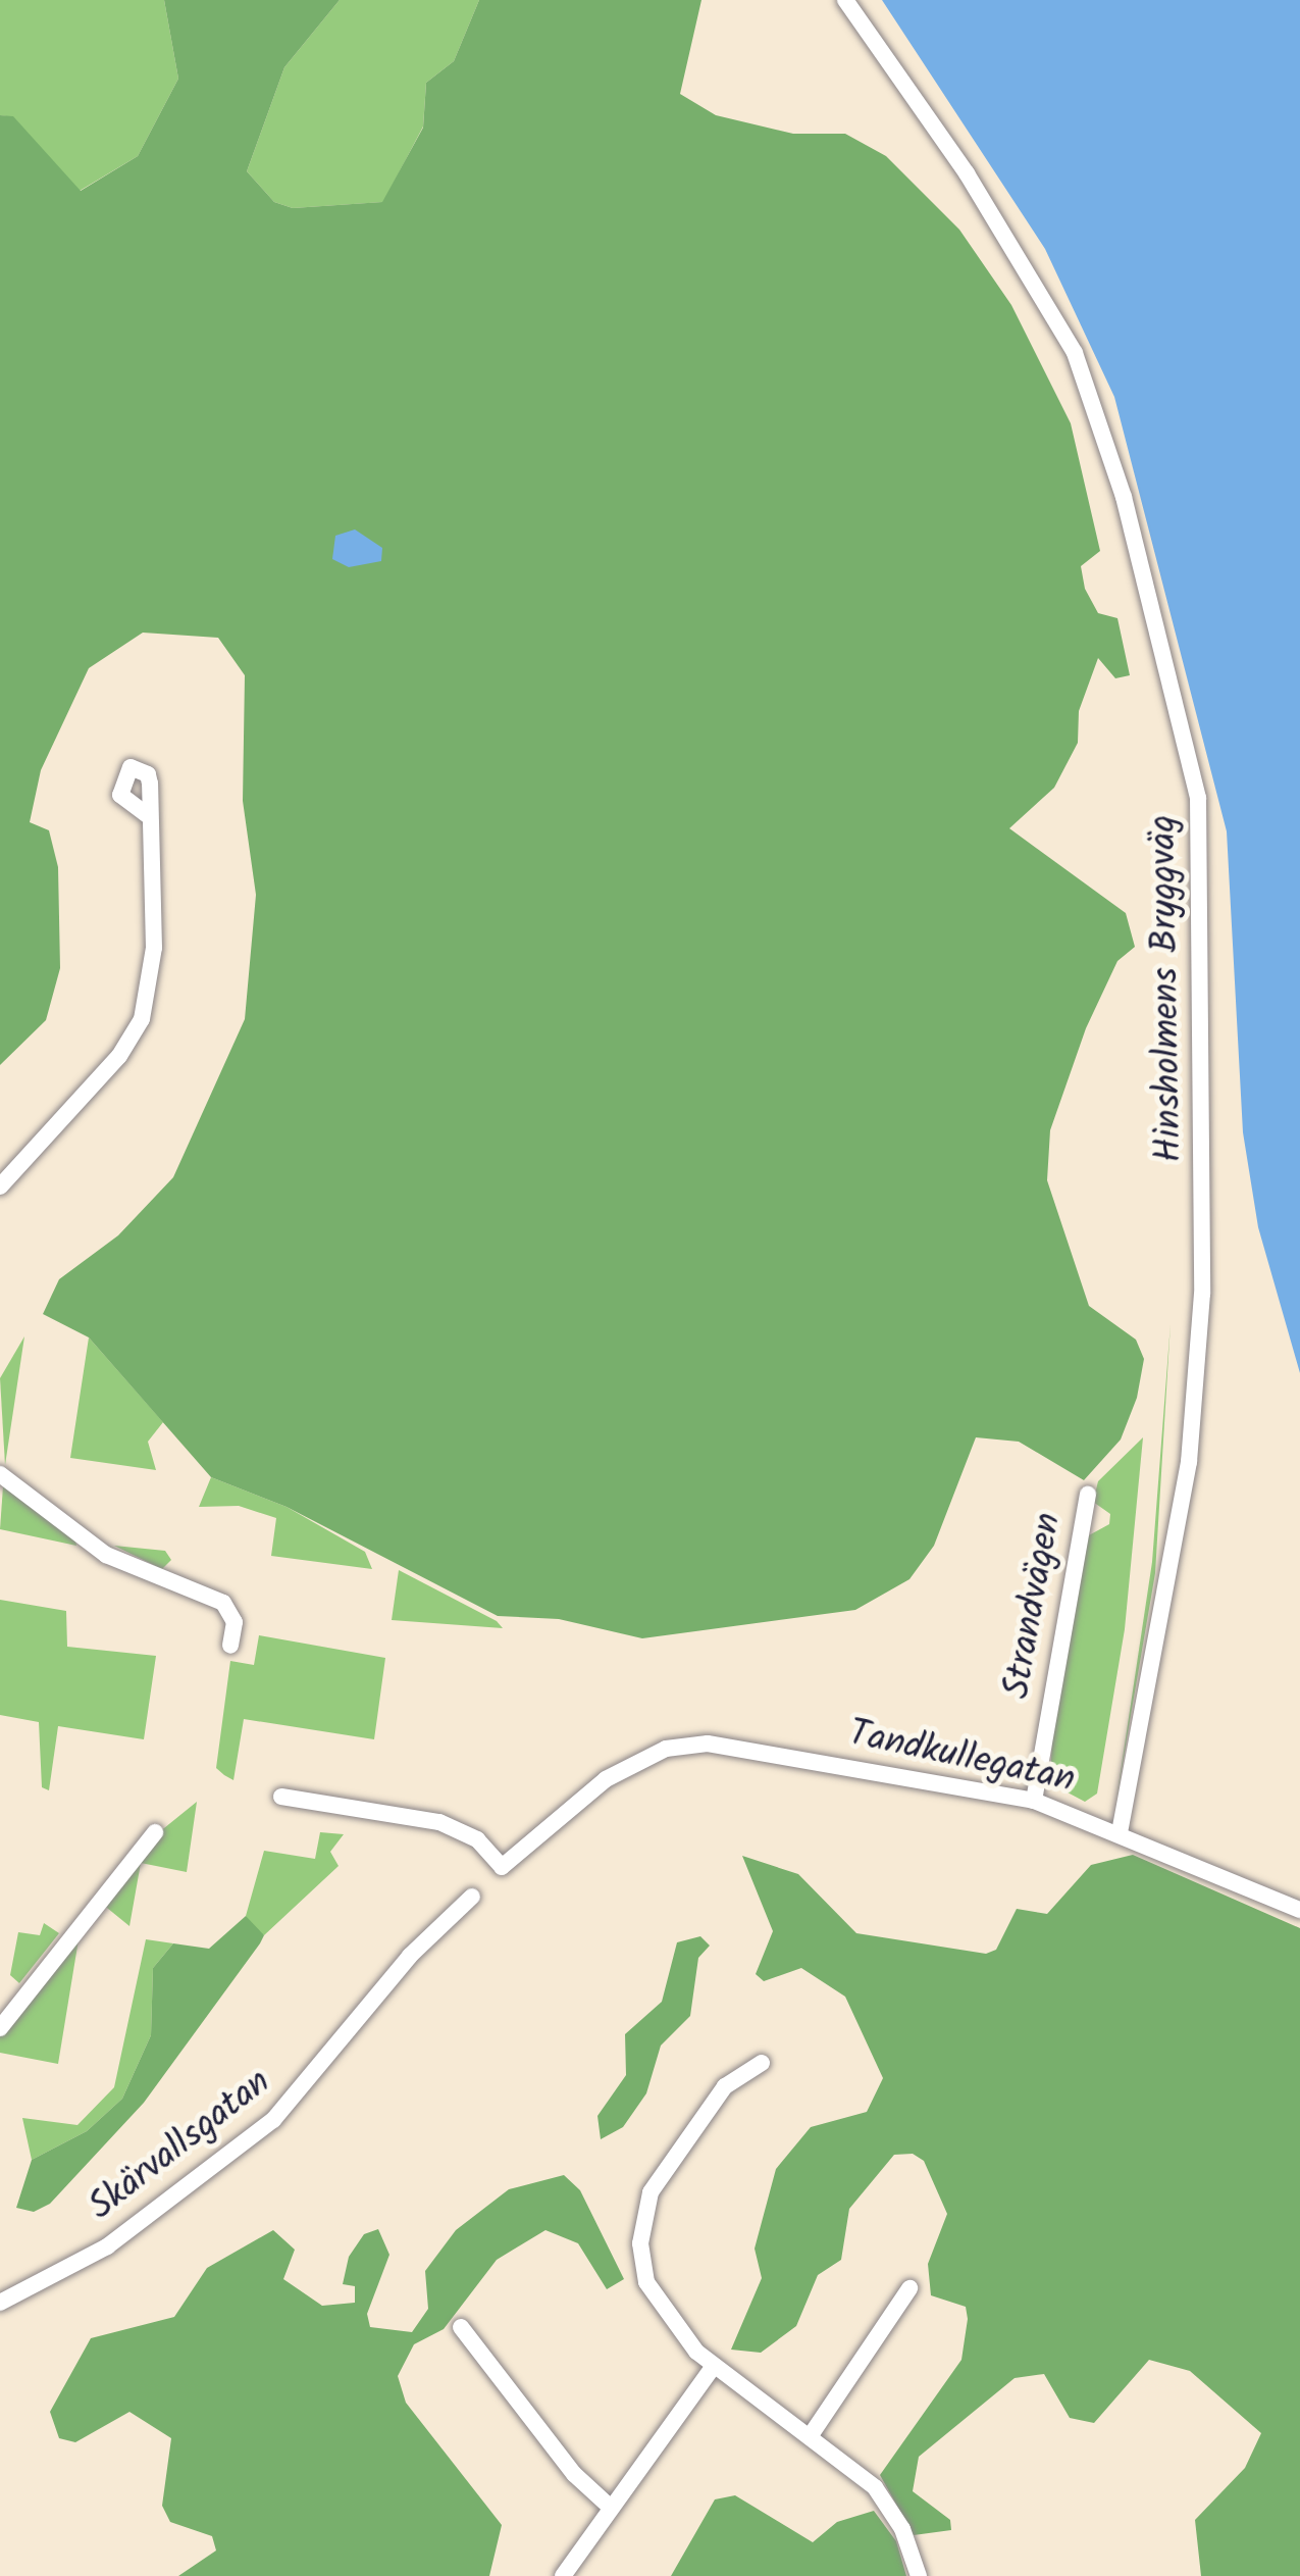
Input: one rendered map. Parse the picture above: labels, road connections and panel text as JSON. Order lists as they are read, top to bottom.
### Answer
{
  "streets": {
    "street": [
      "Hinsholmens Bryggväg",
      "Strandvägen",
      "Tandkullegatan",
      "Skärvallsgatan"
    ]
  },
  "crossings": [
    ["Hinsholmens Bryggväg", "Tandkullegatan"],
    ["Strandvägen", "Tandkullegatan"]
  ]
}
